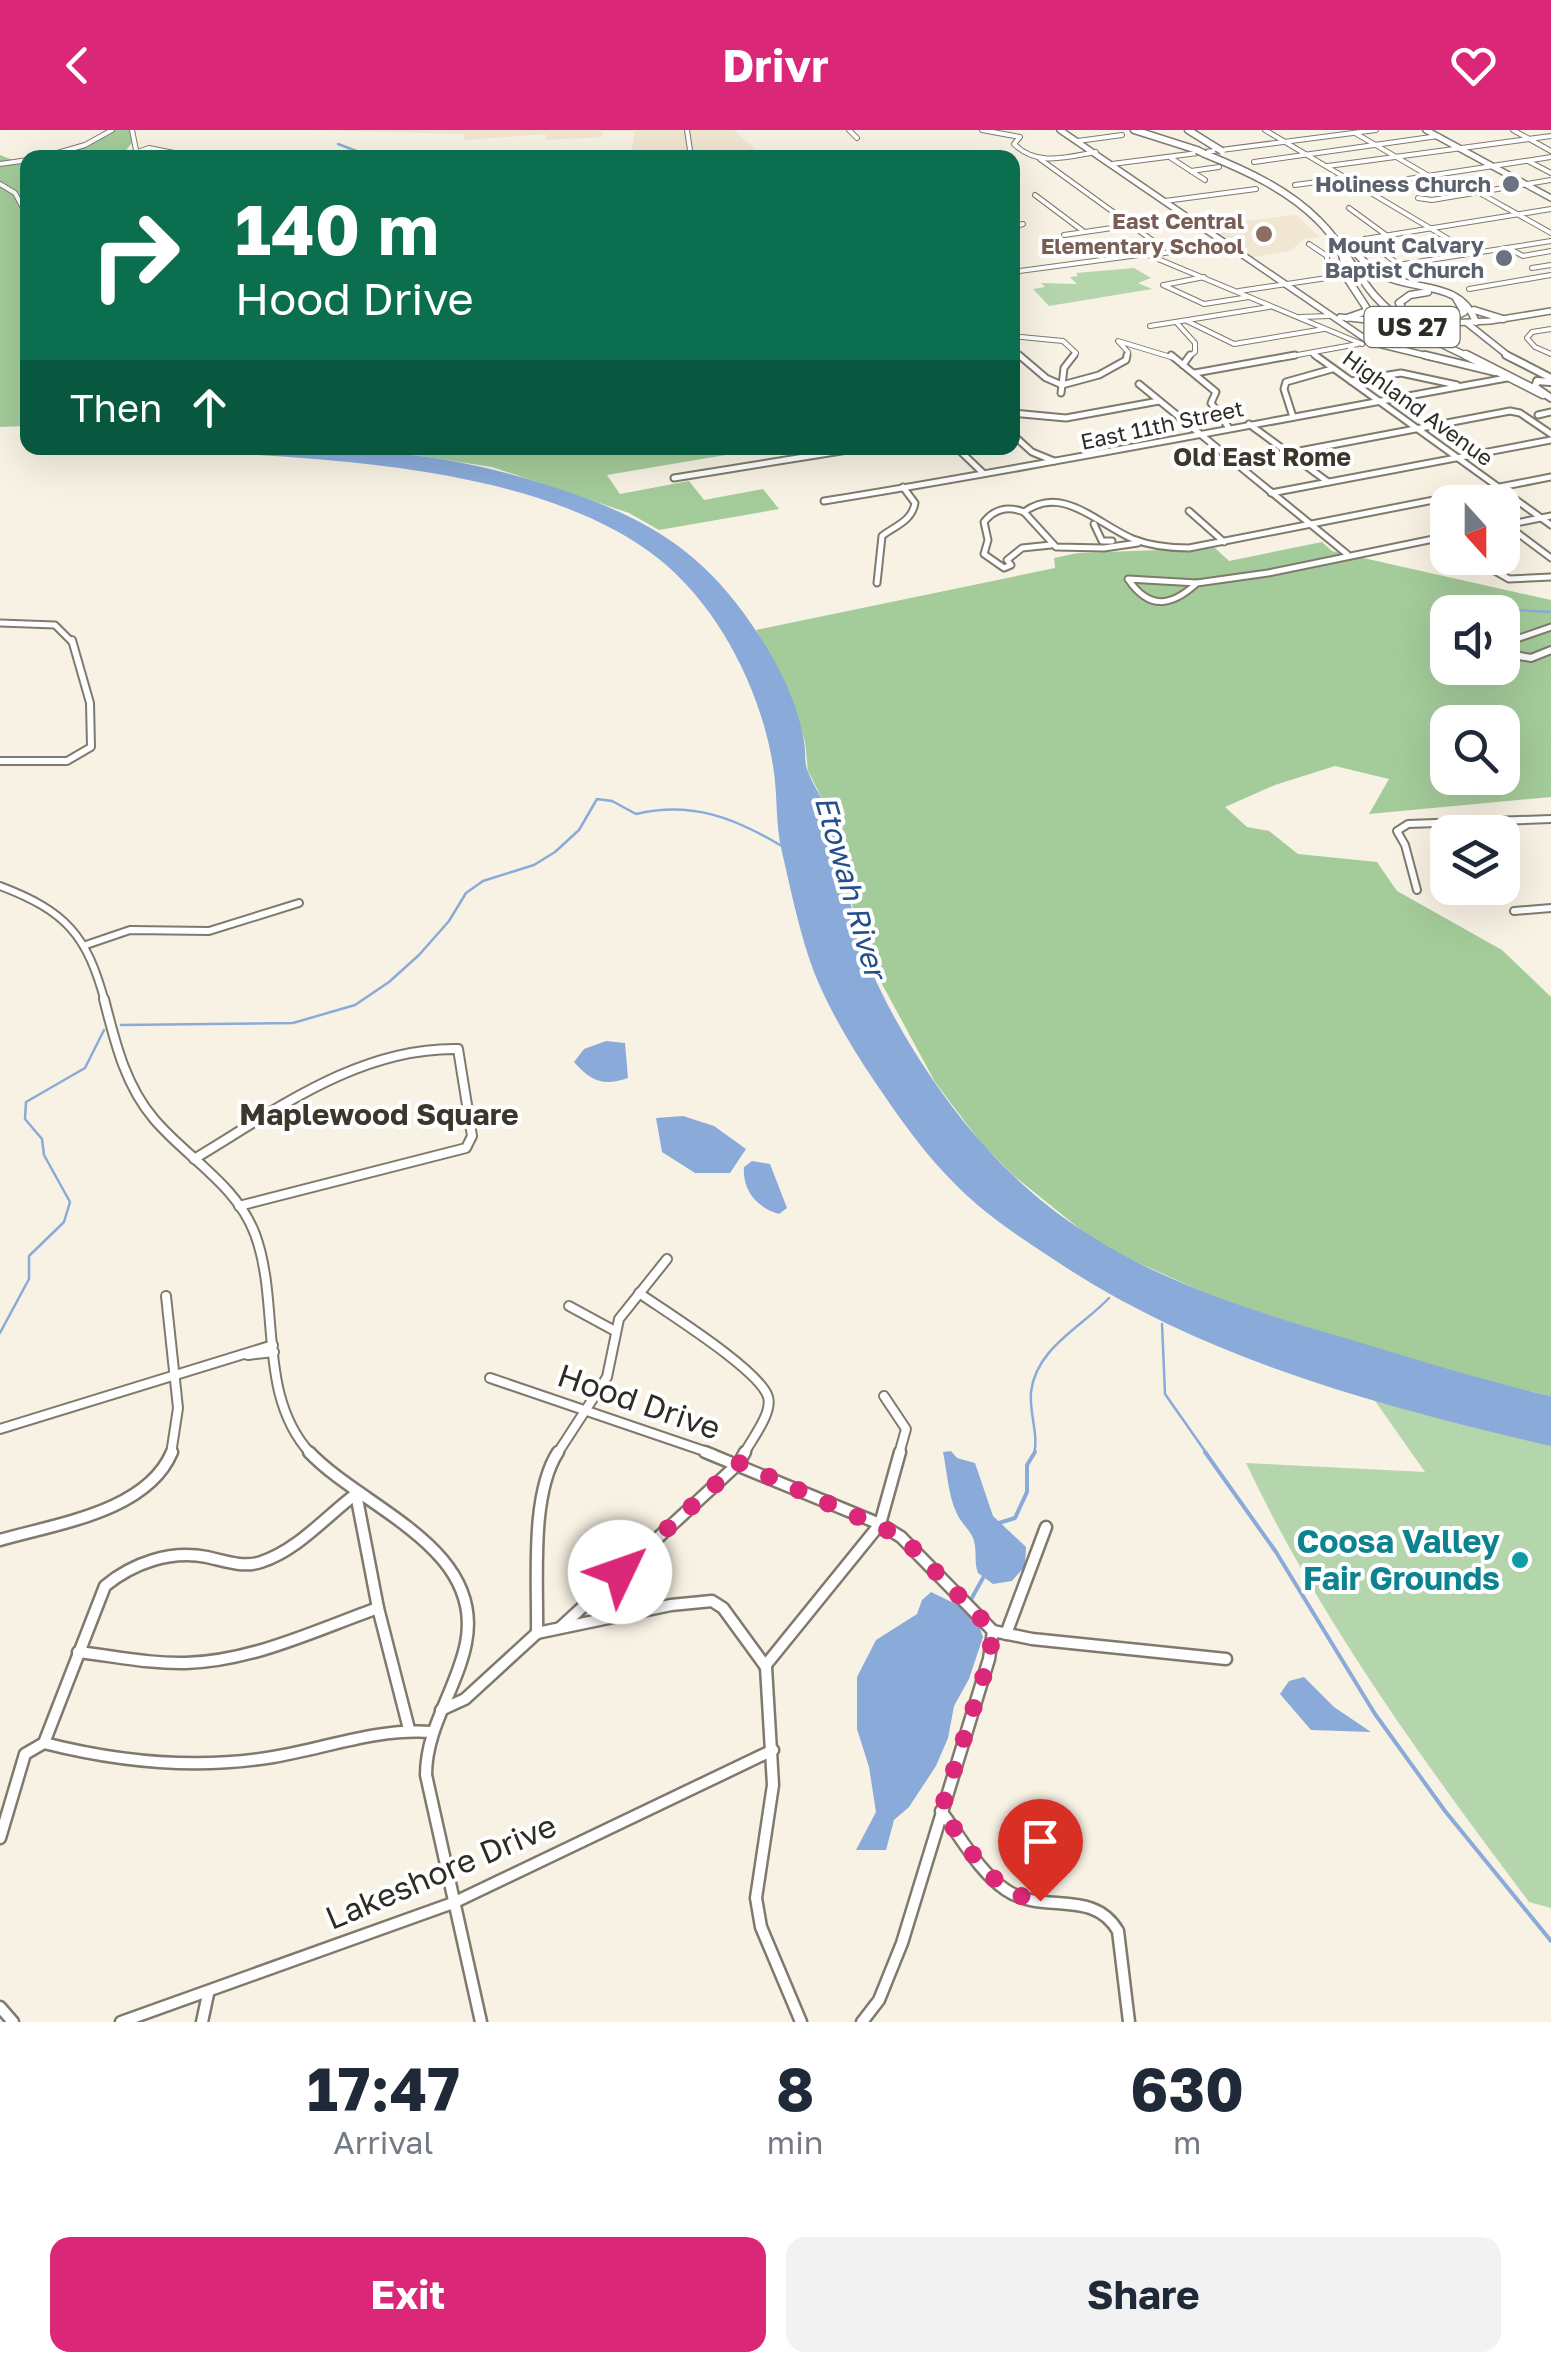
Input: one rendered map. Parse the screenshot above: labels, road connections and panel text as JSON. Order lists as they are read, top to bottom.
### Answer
{
  "streets": {
    "highway": ["US 27"],
    "street": [
      "Highland Avenue",
      "East 11th Street",
      "Hood Drive",
      "Lakeshore Drive"
    ]
  },
  "crossings": [
    ["Highland Avenue", "East 11th Street"]
  ],
  "districts": ["Old East Rome", "Maplewood Square"],
  "water": ["Etowah River"],
  "places": [
    "Holiness Church",
    "East Central Elementary School",
    "Mount Calvary Baptist Church",
    "Coosa Valley Fair Grounds"
  ],
  "north": "bottom",
  "page": {
    "header": "Drivr",
    "turn": ["140 m", "Hood Drive"],
    "then": "Then",
    "eta": [
      "17:47",
      "Arrival",
      "8",
      "min",
      "630",
      "m"
    ],
    "buttons": ["Exit", "Share"]
  }
}
